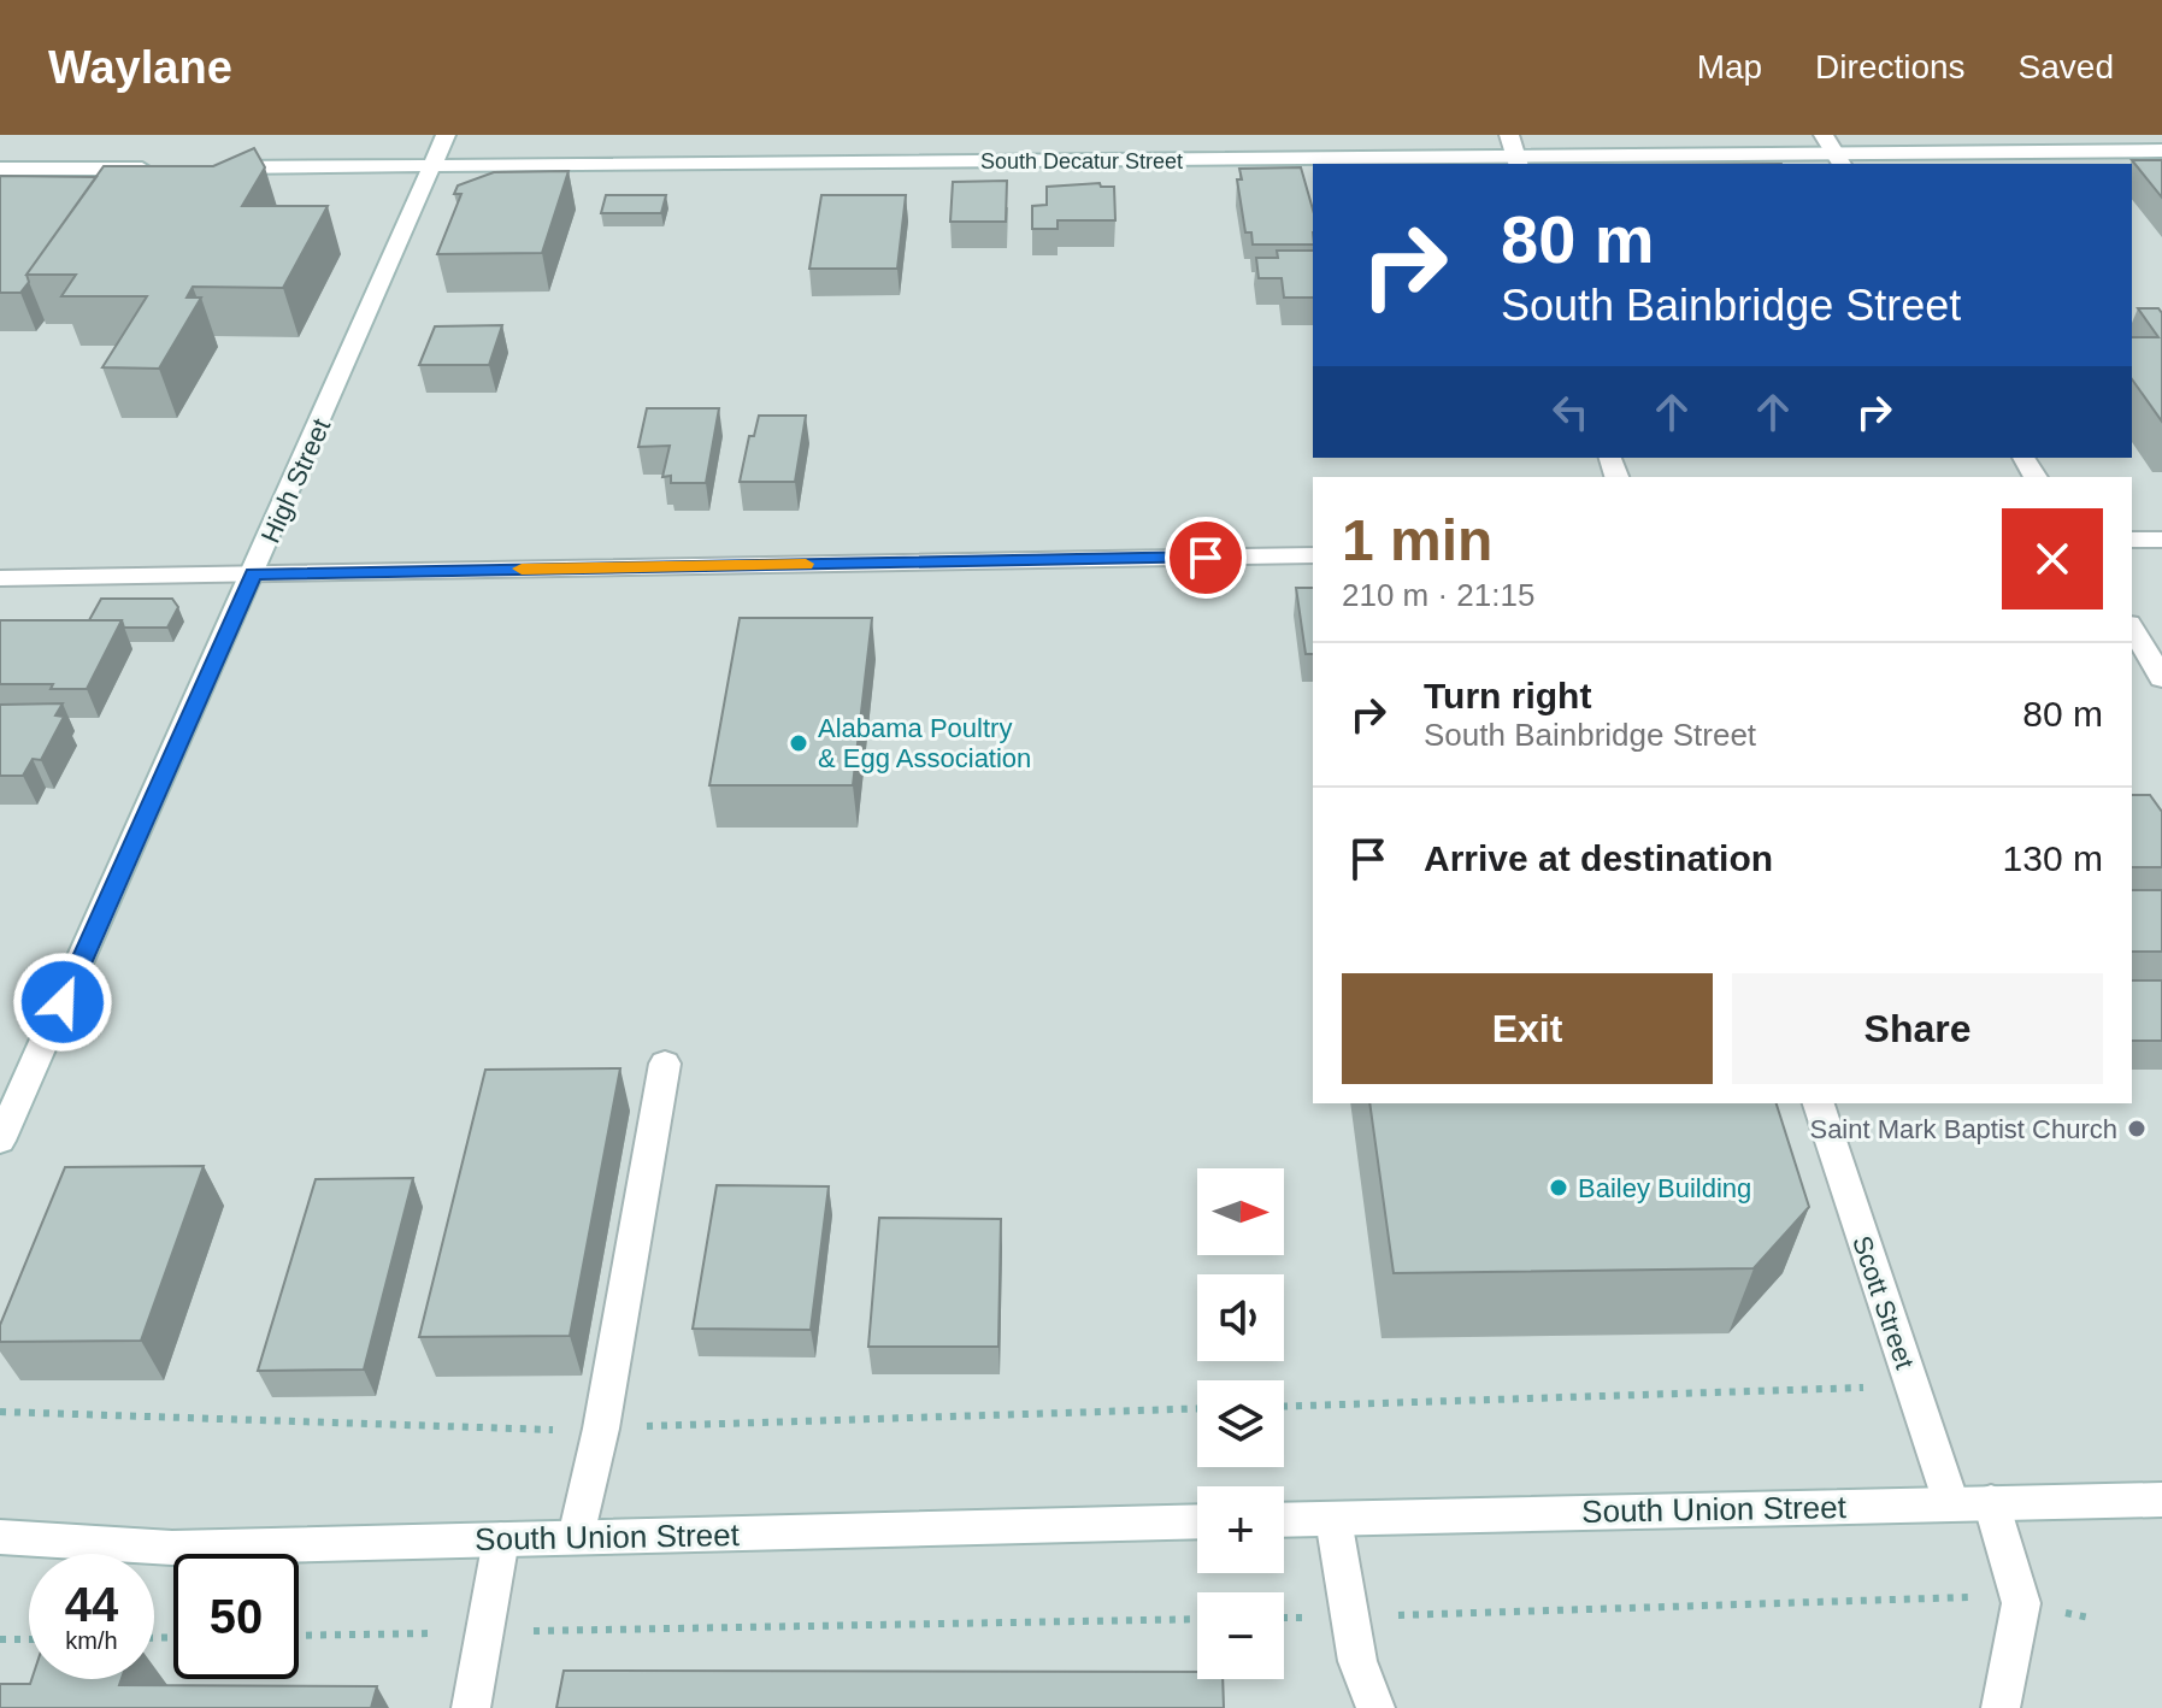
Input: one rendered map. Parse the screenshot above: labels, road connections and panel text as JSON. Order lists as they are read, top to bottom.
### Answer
{
  "streets": {
    "main road": [
      "South Decatur Street",
      "High Street",
      "Scott Street",
      "South Union Street"
    ]
  },
  "crossings": [
    ["South Decatur Street", "High Street"],
    ["Scott Street", "South Union Street"]
  ],
  "places": ["Alabama Poultry & Egg Association", "Saint Mark Baptist Church", "Bailey Building"],
  "north": "right",
  "page": {
    "header": "Waylane",
    "nav": ["Map", "Directions", "Saved"],
    "turn": ["80 m", "South Bainbridge Street"],
    "heading": ["1 min", "210 m · 21:15"],
    "list": [
      {
        "name": "Turn right",
        "note": "South Bainbridge Street",
        "value": "80 m"
      },
      {
        "name": "Arrive at destination",
        "value": "130 m"
      }
    ],
    "buttons": ["Exit", "Share"],
    "map_buttons": ["+", "−"],
    "speed": "44 km/h",
    "limit": "50"
  }
}
